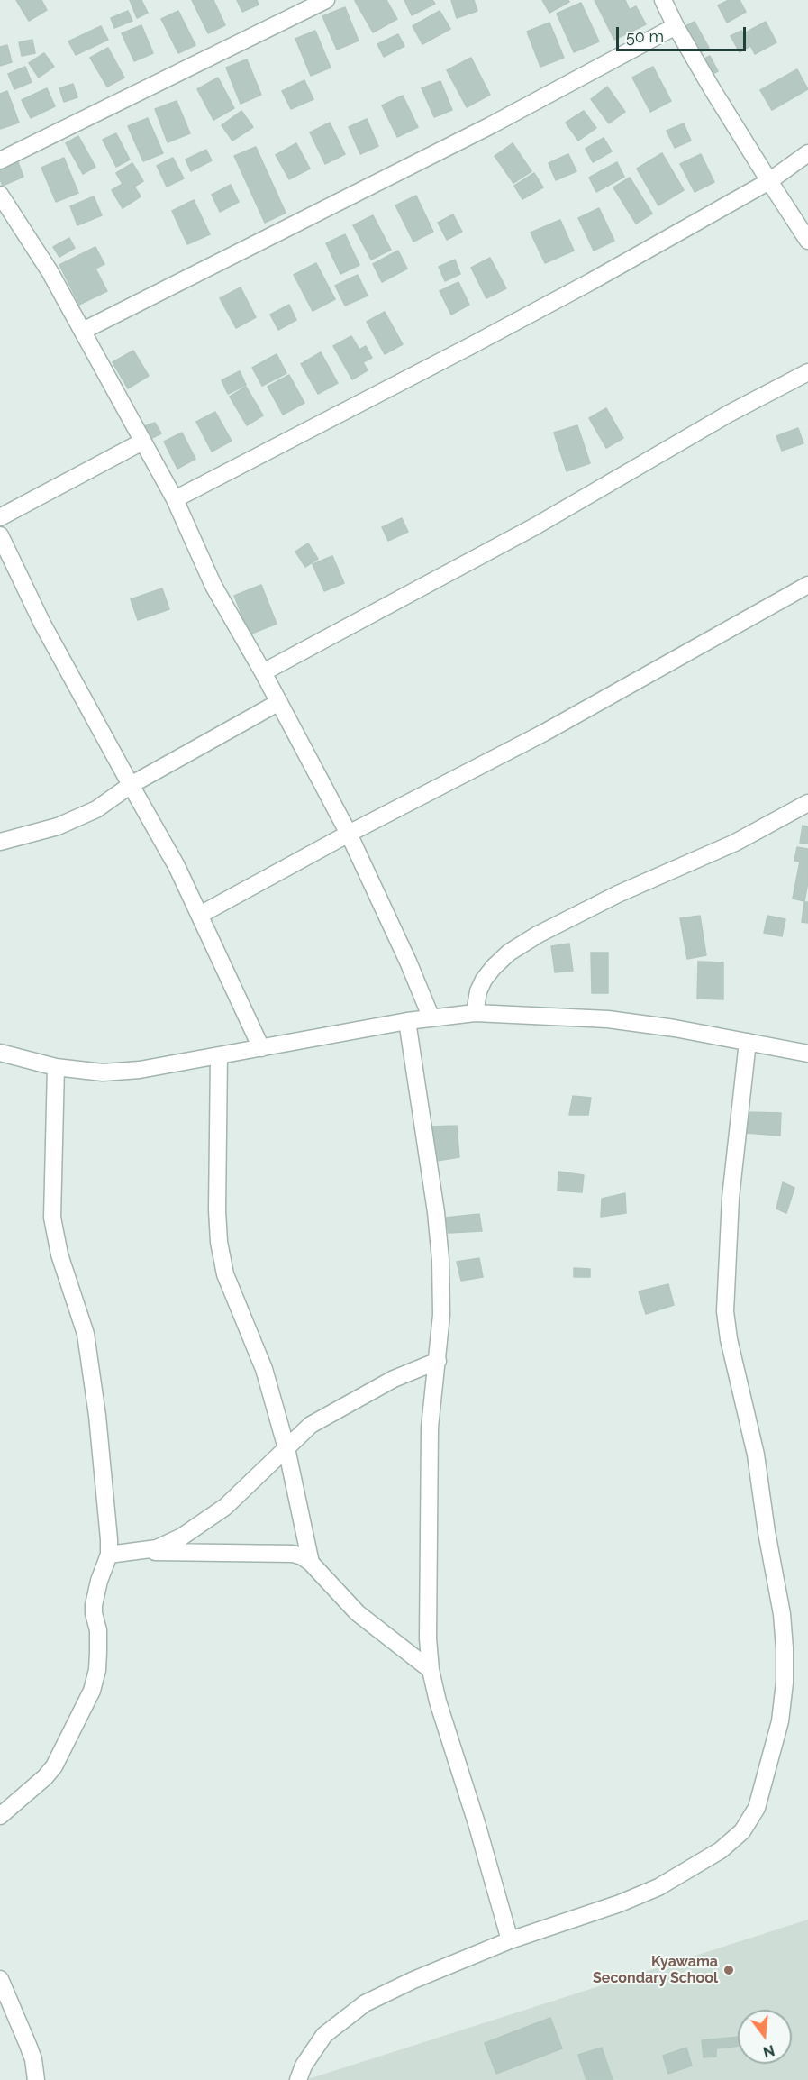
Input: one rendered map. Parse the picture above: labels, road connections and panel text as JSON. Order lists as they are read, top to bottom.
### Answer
{
  "places": ["Kyawama Secondary School"],
  "scale_bar": "50 m",
  "north": "bottom"
}
